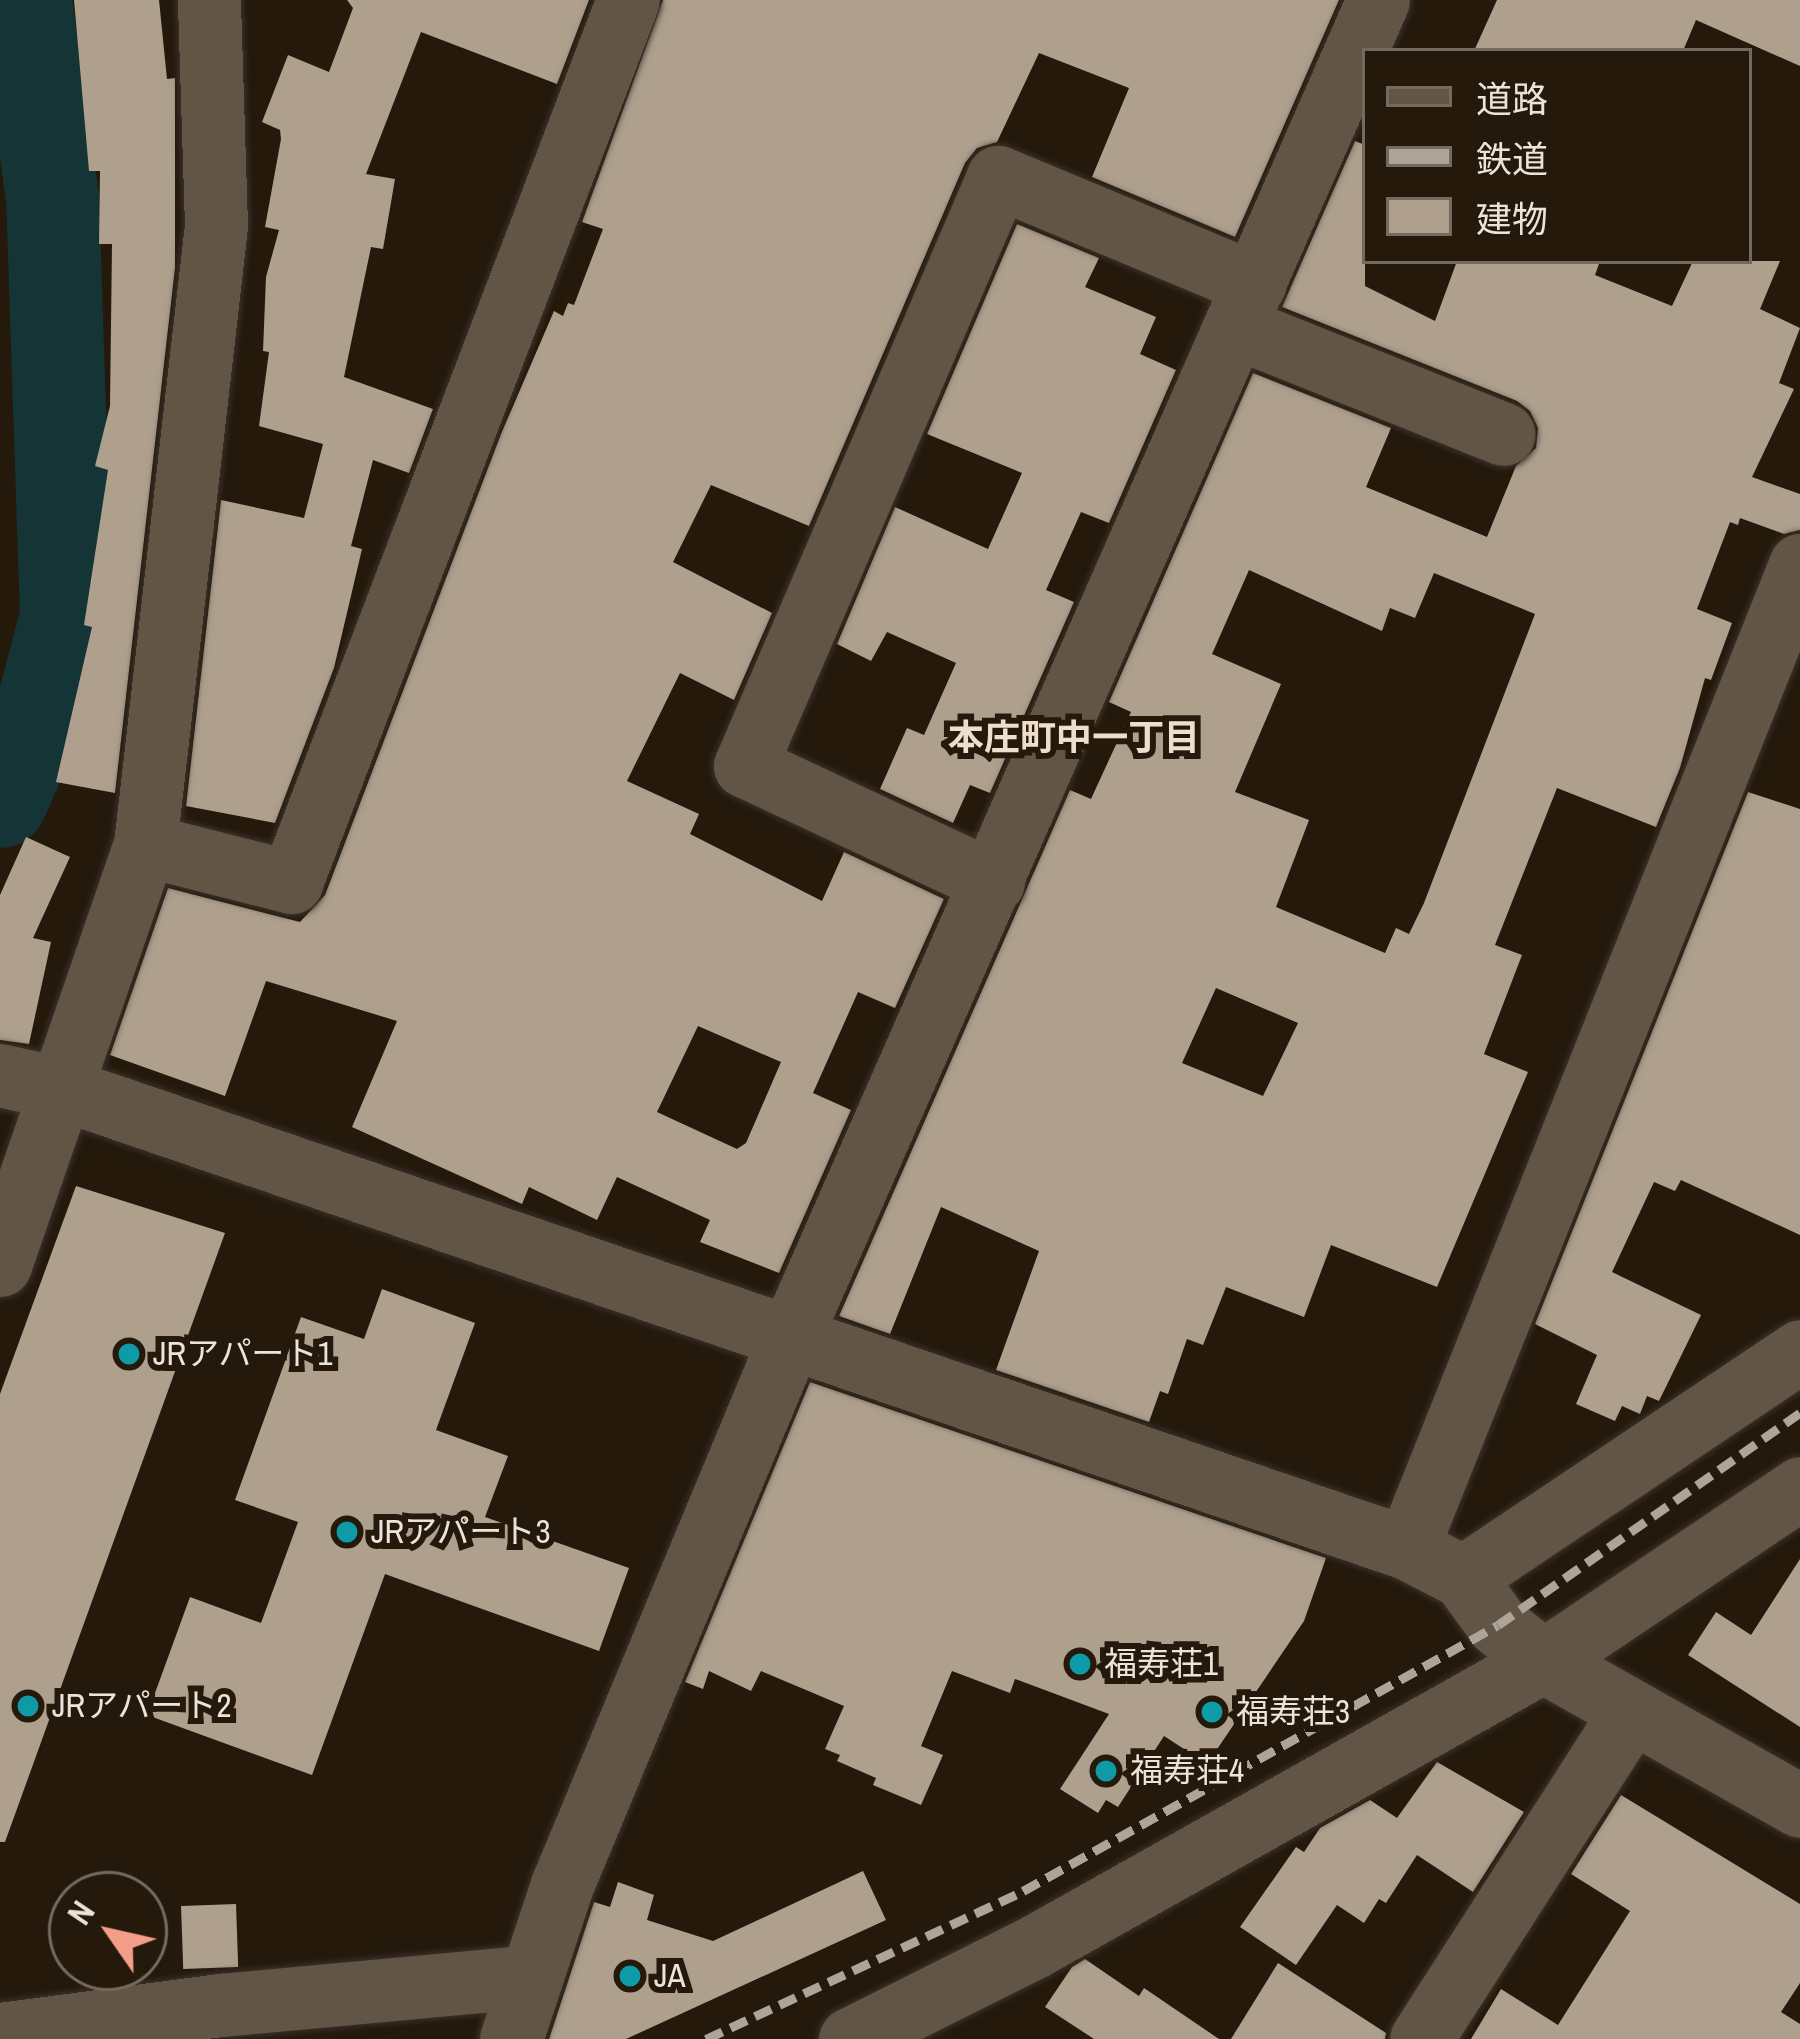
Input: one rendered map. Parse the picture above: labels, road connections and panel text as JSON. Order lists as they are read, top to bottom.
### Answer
{
  "districts": ["本庄町中一丁目"],
  "places": [
    "JRアパート1",
    "JRアパート3",
    "福寿荘1",
    "JRアパート2",
    "福寿荘3",
    "福寿荘4",
    "JA"
  ],
  "legend": ["道路", "鉄道", "建物"],
  "north": "top left"
}
